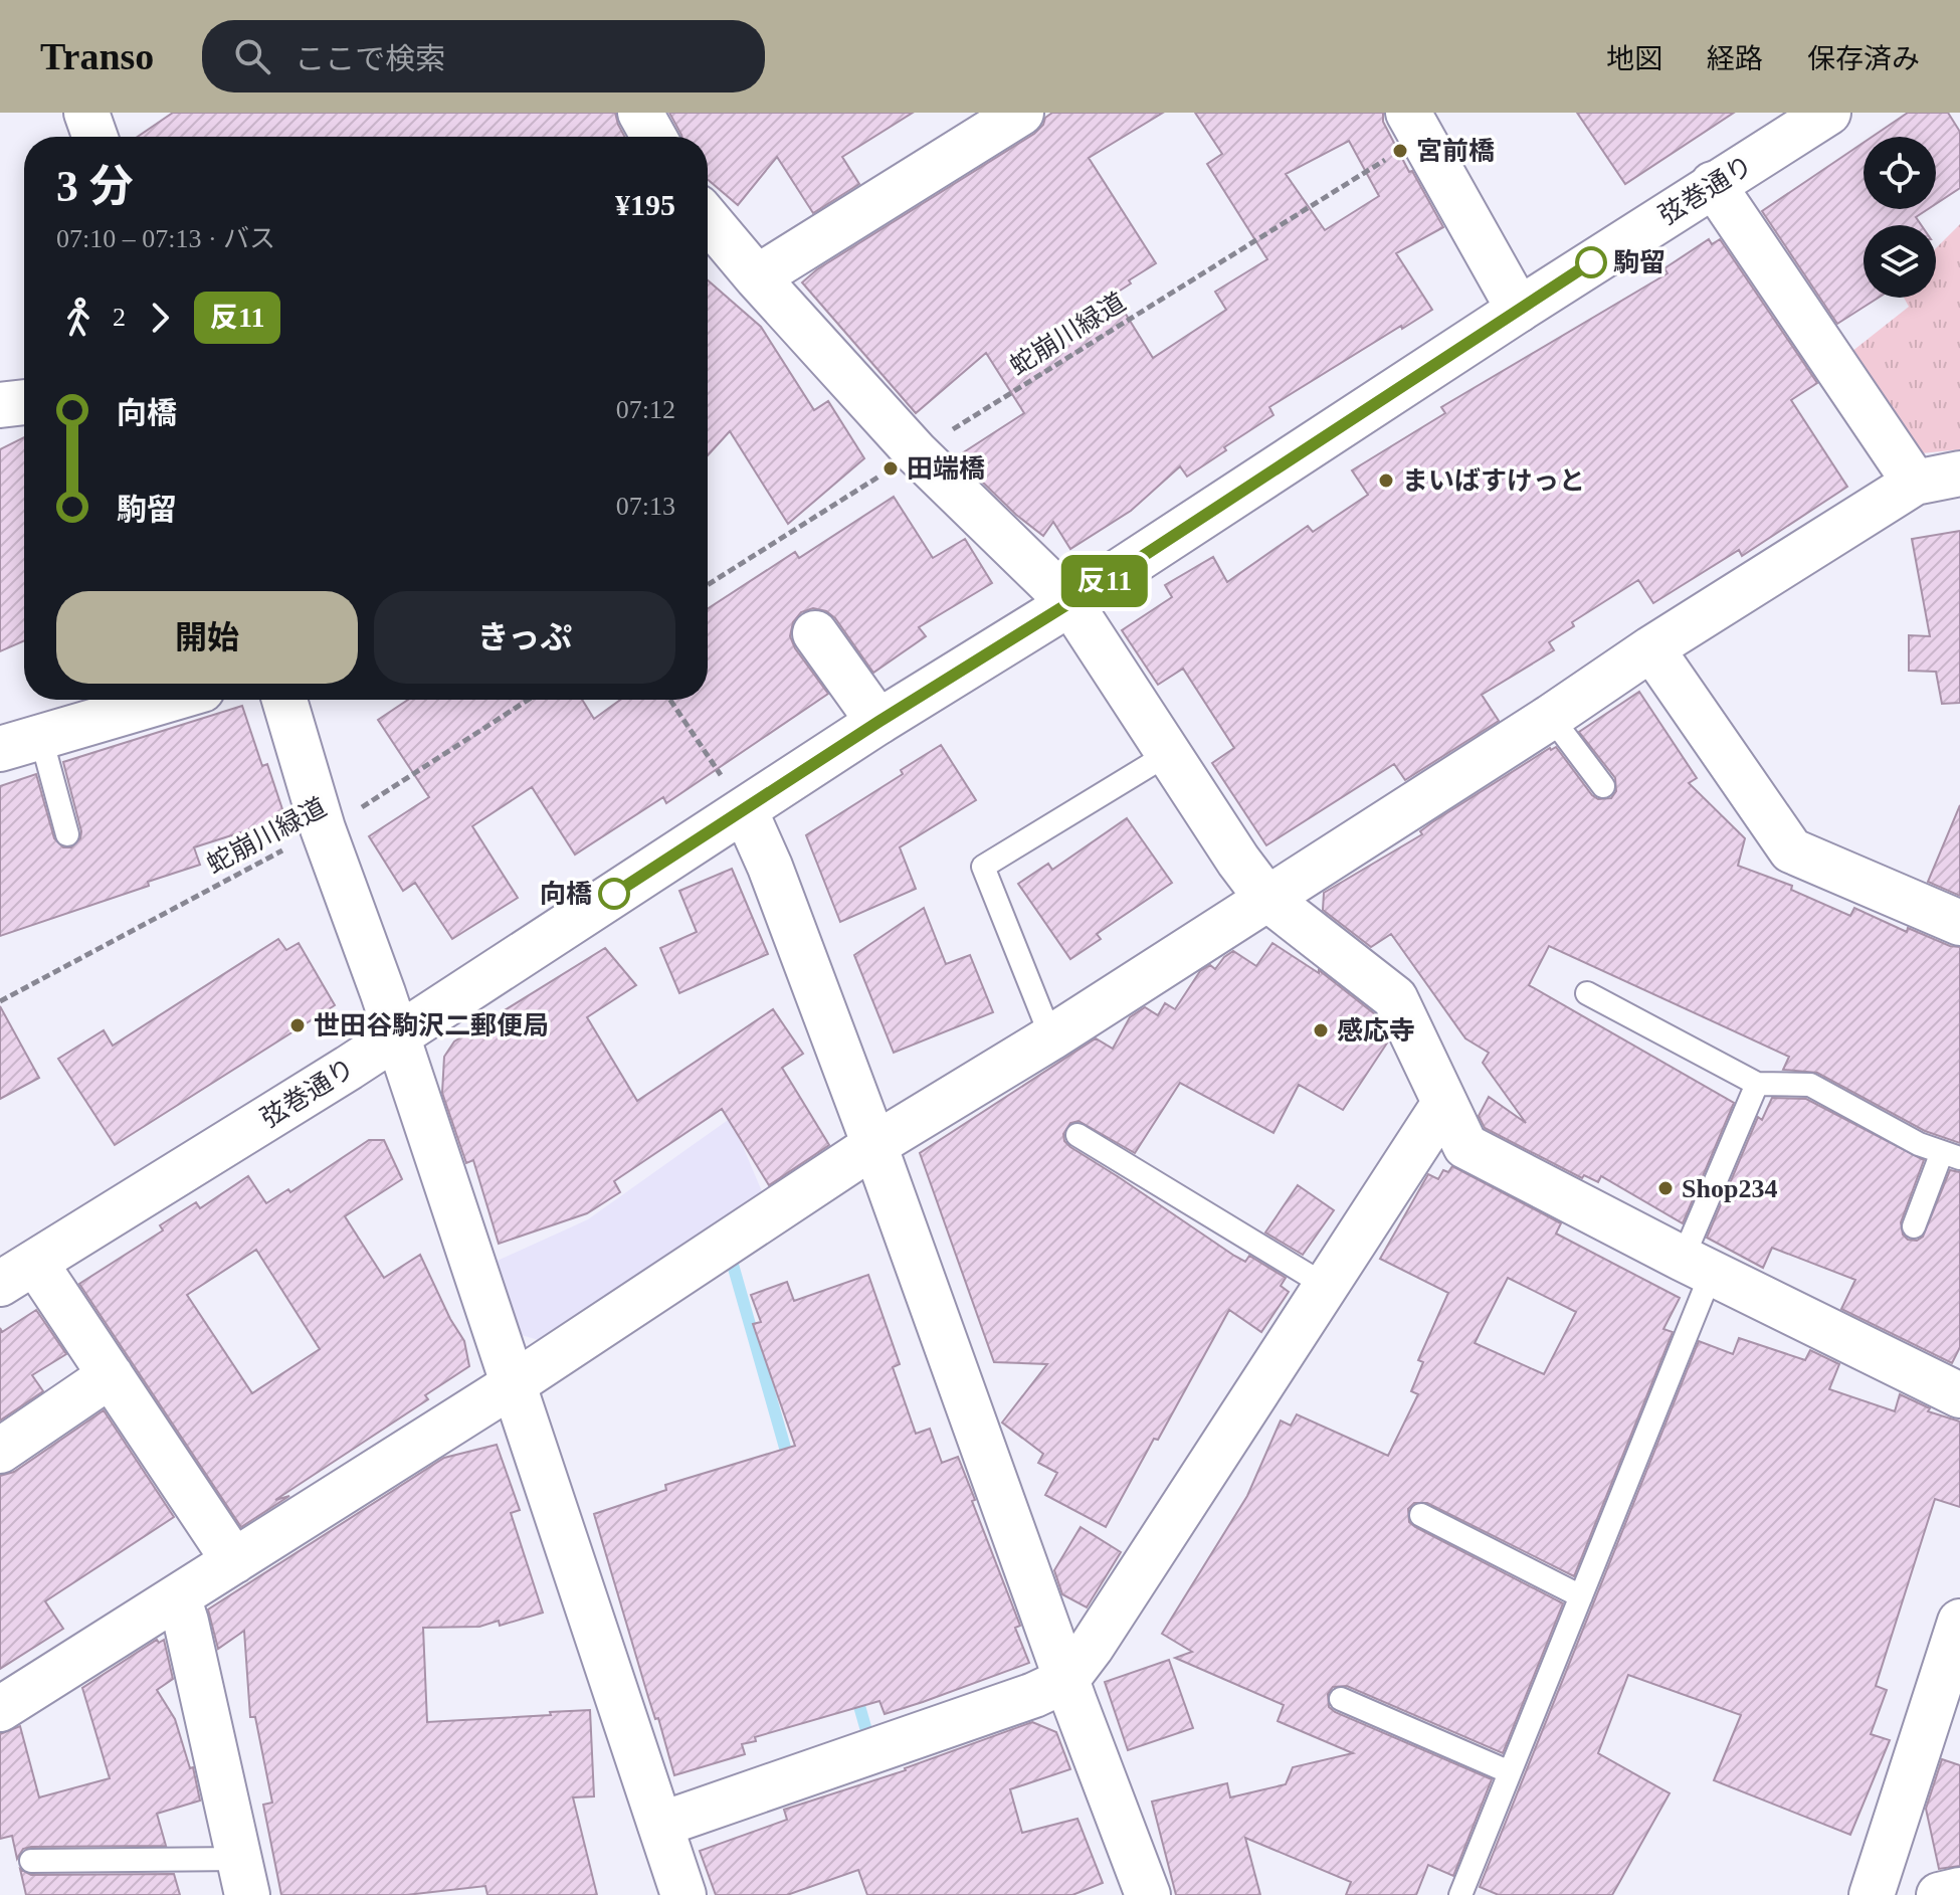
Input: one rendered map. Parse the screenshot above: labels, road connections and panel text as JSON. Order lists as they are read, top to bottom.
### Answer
{
  "streets": {
    "street": ["弦巻通り"],
    "path": ["蛇崩川緑道"]
  },
  "places": [
    "宮前橋",
    "駒留",
    "田端橋",
    "まいばすけっと",
    "向橋",
    "世田谷駒沢二郵便局",
    "感応寺",
    "Shop234"
  ],
  "lines": ["bus line 反11"],
  "page": {
    "header": "Transo",
    "search": "ここで検索",
    "nav": ["地図", "経路", "保存済み"],
    "on_map": "反11",
    "heading": ["3 分", "07:10 – 07:13 · バス", "¥195"],
    "legs": ["2", "反11"],
    "list": [
      {
        "name": "向橋",
        "value": "07:12"
      },
      {
        "name": "駒留",
        "value": "07:13"
      }
    ],
    "buttons": ["開始", "きっぷ"]
  }
}
